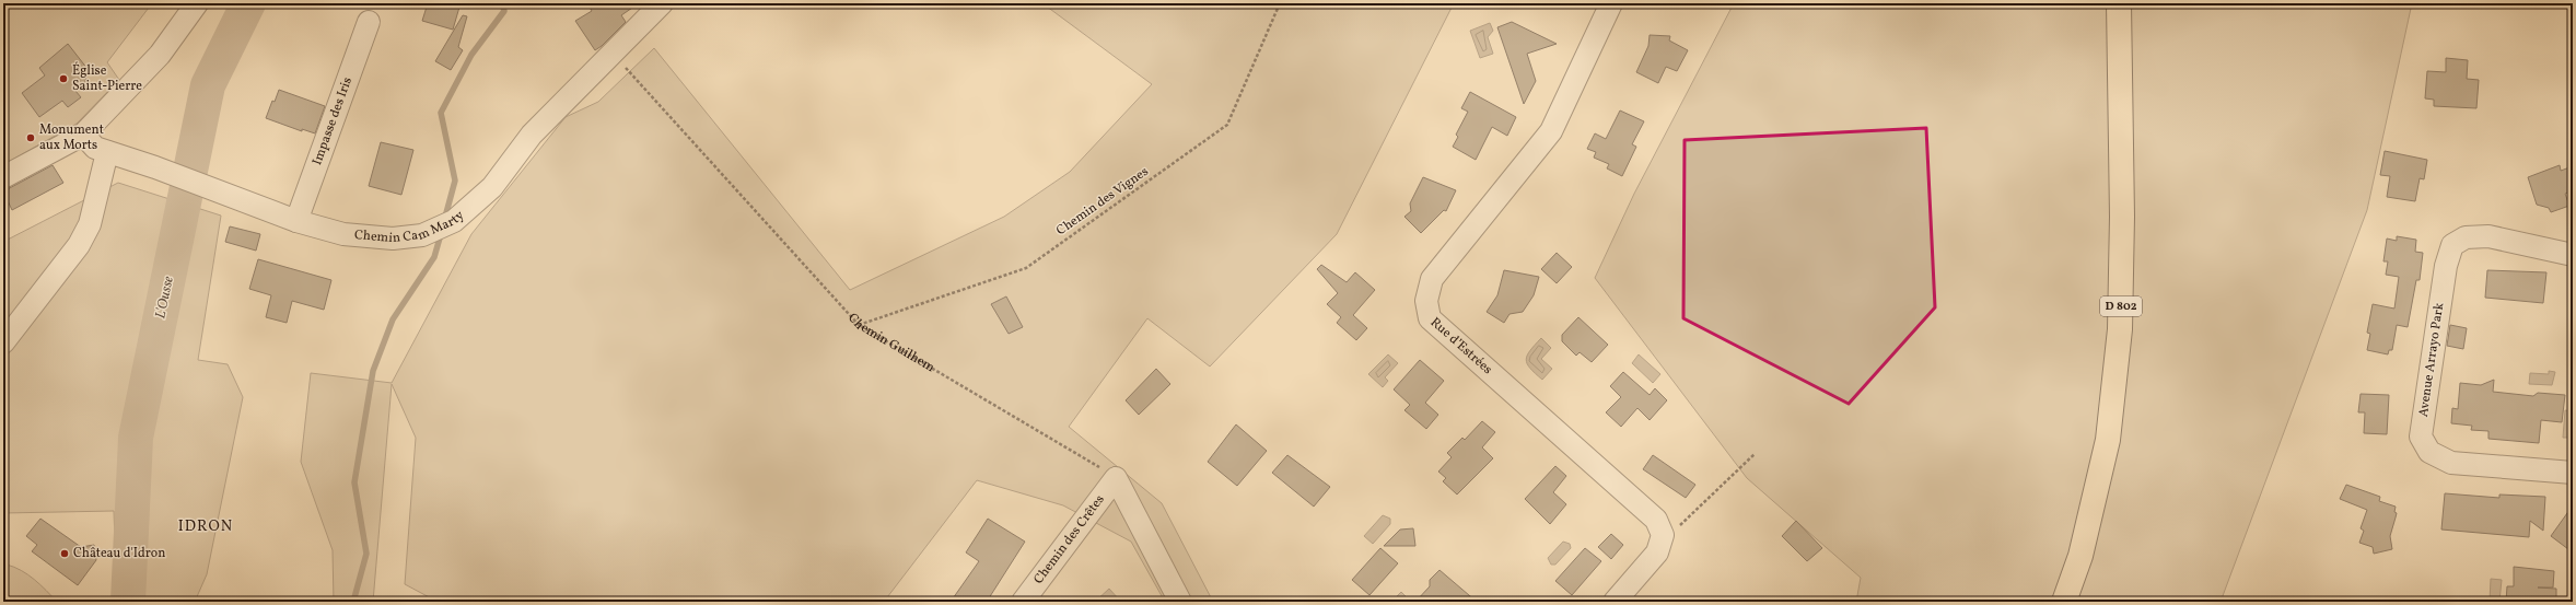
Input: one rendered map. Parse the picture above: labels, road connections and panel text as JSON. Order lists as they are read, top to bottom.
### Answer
{
  "streets": {
    "main road": ["D 802"],
    "street": [
      "Impasse des Iris",
      "Chemin Cam Marty",
      "Rue d’Estrées",
      "Avenue Arrayo Park",
      "Chemin des Crêtes"
    ],
    "path": ["Chemin des Vignes", "Chemin Guilhem"]
  },
  "crossings": [
    ["Impasse des Iris", "Chemin Cam Marty"],
    ["Chemin des Vignes", "Chemin Guilhem"],
    ["Chemin Cam Marty", "Chemin Guilhem"],
    ["Chemin Guilhem", "Chemin des Crêtes"]
  ],
  "districts": ["IDRON"],
  "water": ["L'Ousse"],
  "places": ["Église Saint-Pierre", "Monument aux Morts", "Château d'Idron"]
}
